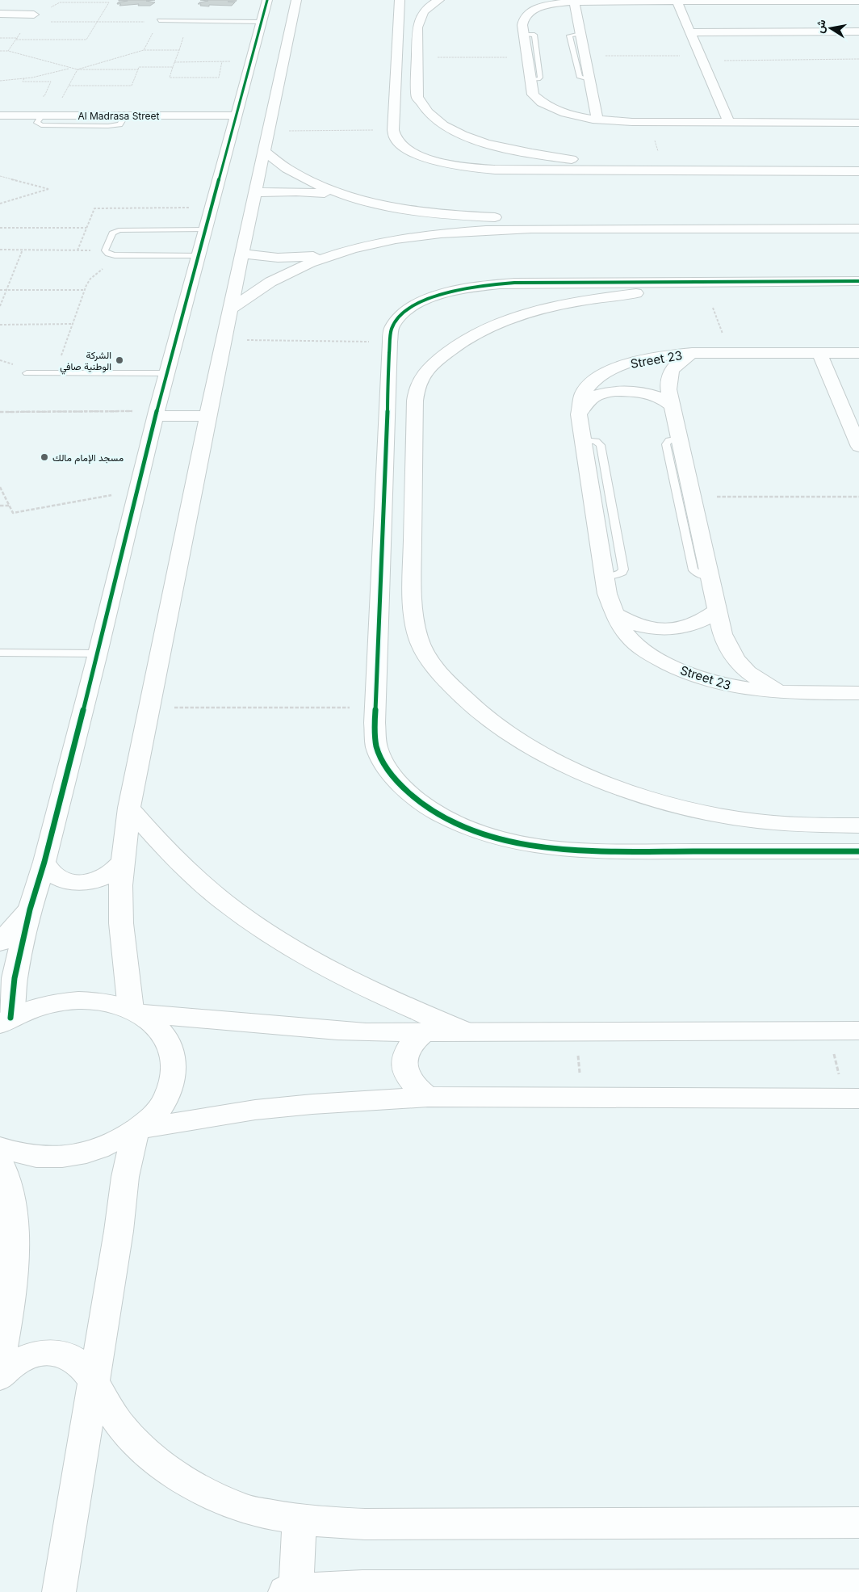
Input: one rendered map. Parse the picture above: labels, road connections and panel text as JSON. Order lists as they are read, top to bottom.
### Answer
{
  "streets": {
    "street": ["Al Madrasa Street", "Street 23"]
  },
  "places": ["الشركة الوطنية صافي", "مسجد الإمام مالك"],
  "north": "left"
}
